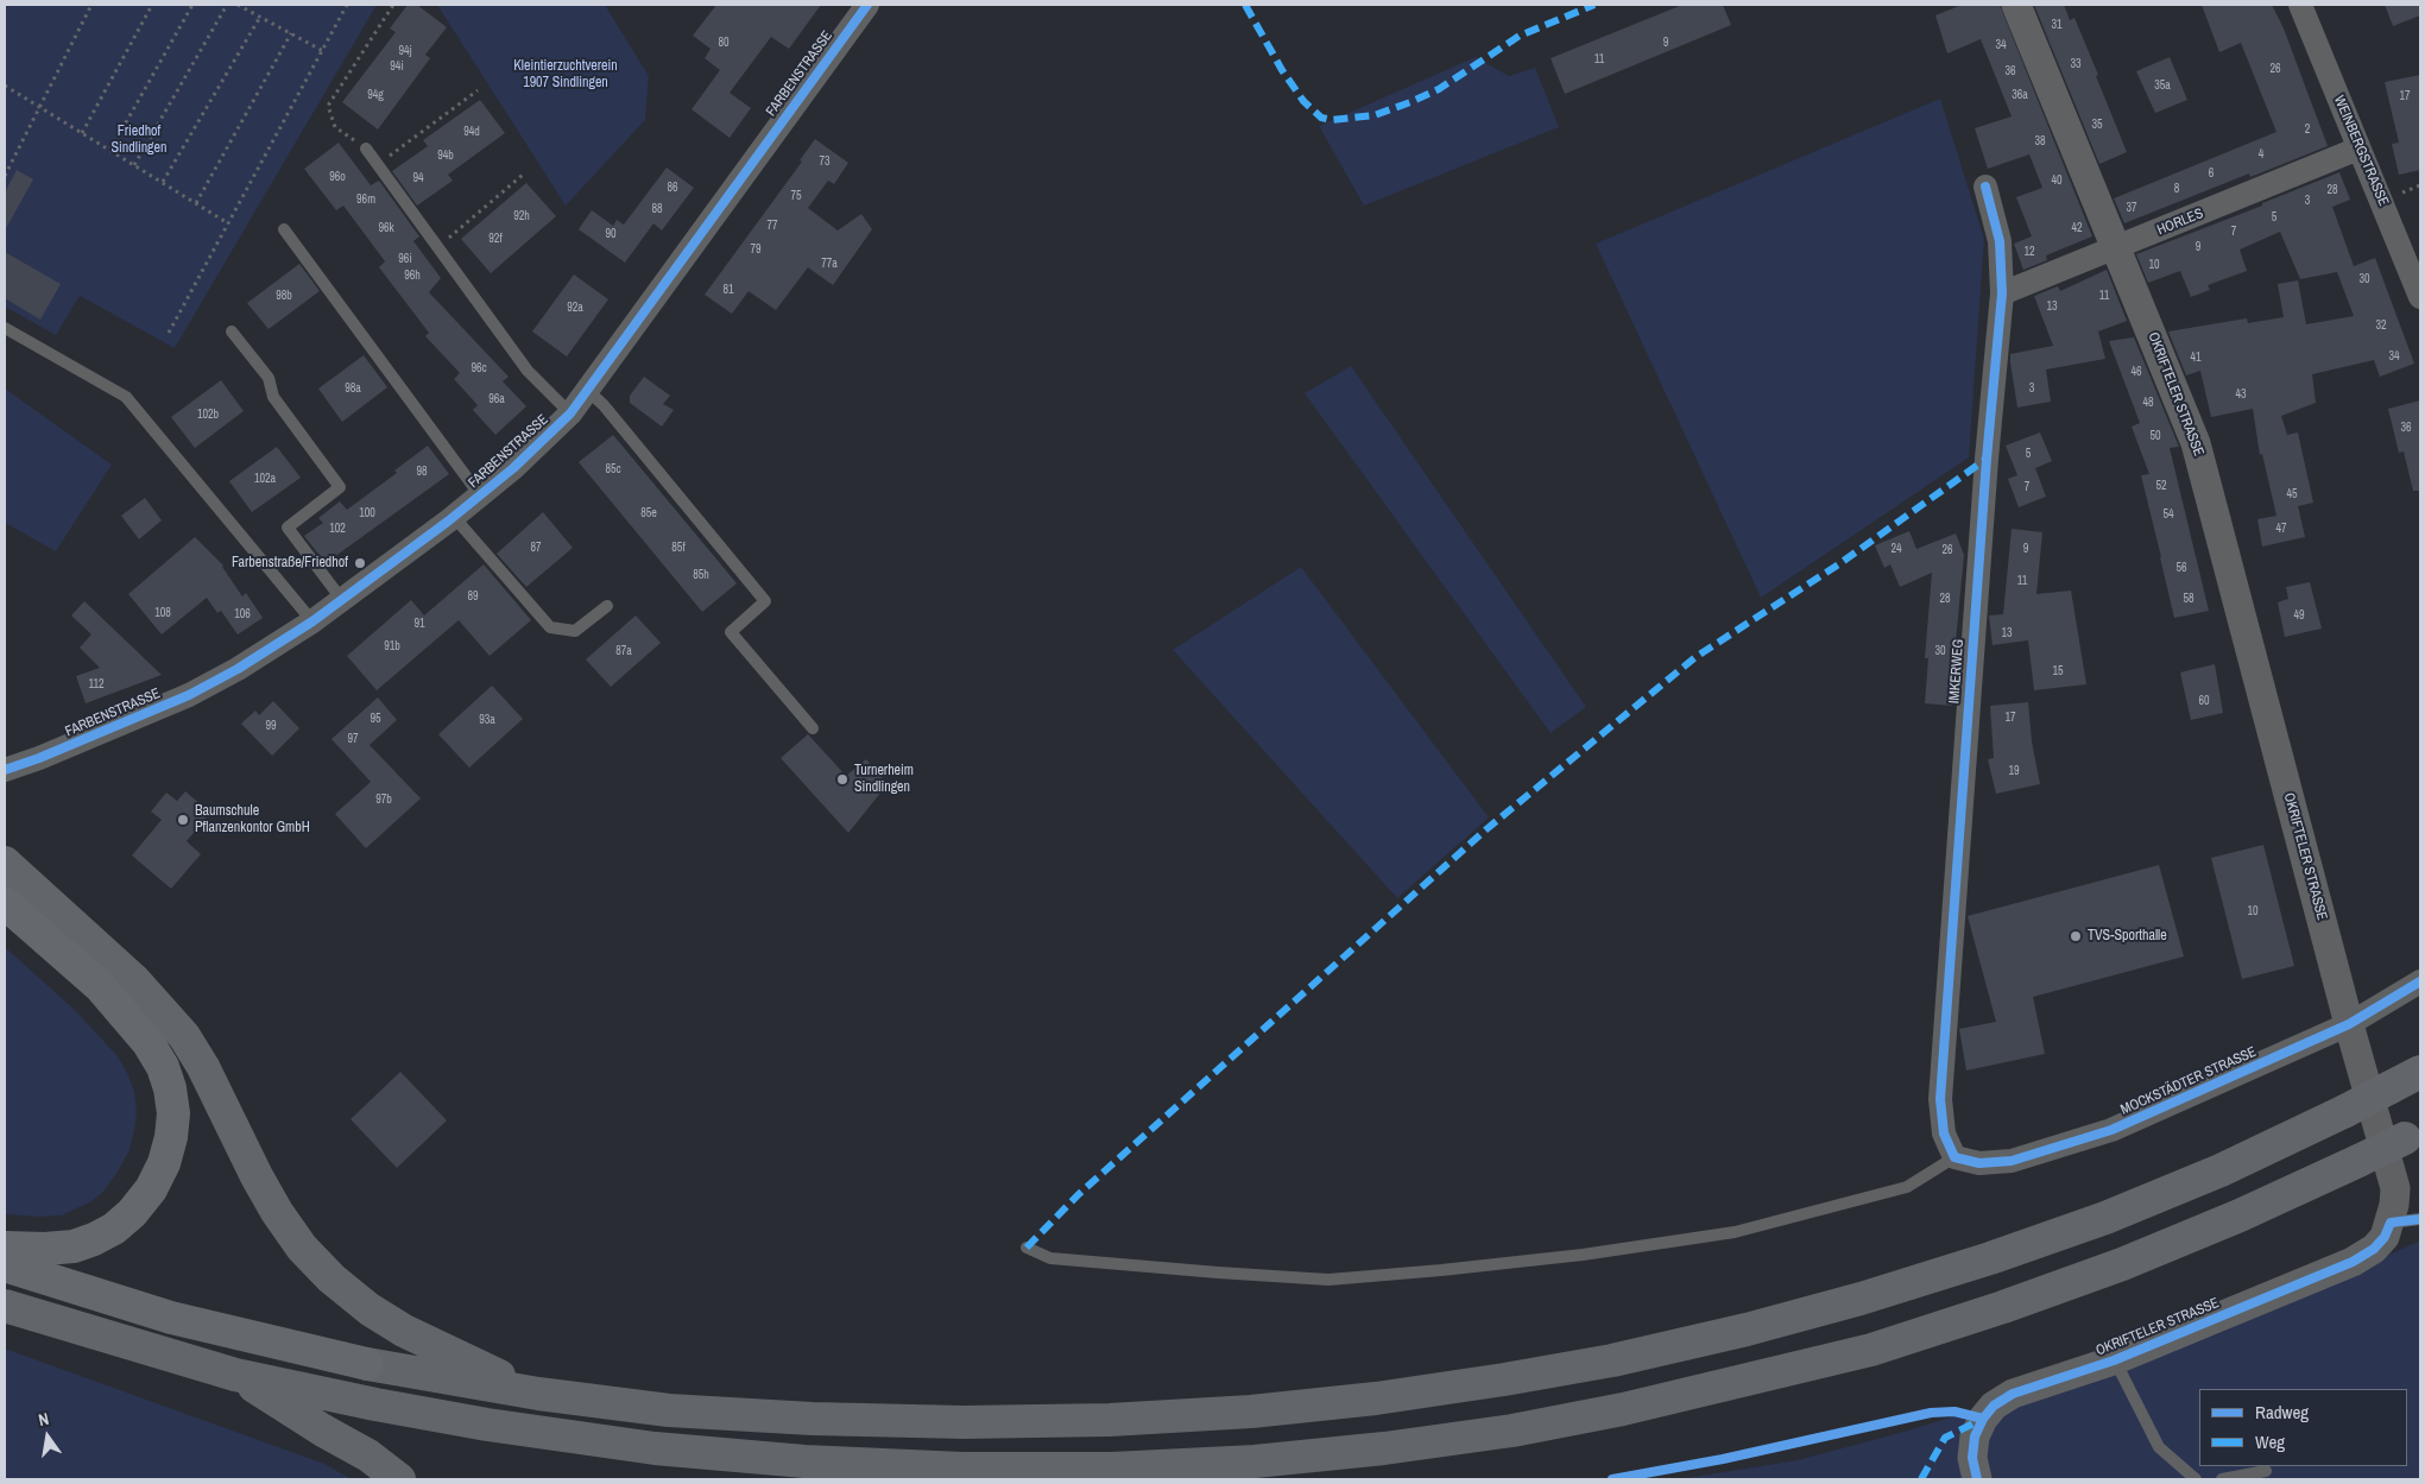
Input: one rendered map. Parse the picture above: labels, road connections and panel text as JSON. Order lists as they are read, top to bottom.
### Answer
{
  "streets": {
    "street": [
      "FARBENSTRASSE",
      "WEINBERGSTRASSE",
      "HORLES",
      "OKRIFTELER STRASSE",
      "IMKERWEG",
      "MOCKSTÄDTER STRASSE"
    ]
  },
  "crossings": [
    ["WEINBERGSTRASSE", "HORLES"],
    ["HORLES", "OKRIFTELER STRASSE"],
    ["HORLES", "IMKERWEG"],
    ["OKRIFTELER STRASSE", "MOCKSTÄDTER STRASSE"],
    ["IMKERWEG", "MOCKSTÄDTER STRASSE"]
  ],
  "parks": ["Kleintierzuchtverein 1907 Sindlingen", "Friedhof Sindlingen"],
  "places": [
    "Farbenstraße/Friedhof",
    "Turnerheim Sindlingen",
    "Baumschule Pflanzenkontor GmbH",
    "TVS-Sporthalle"
  ],
  "house_numbers": [
    "31",
    "80",
    "9",
    "34",
    "94j",
    "11",
    "33",
    "94i",
    "26",
    "36",
    "35a",
    "94g",
    "36a",
    "17",
    "35",
    "2",
    "94d",
    "38",
    "4",
    "94b",
    "73",
    "6",
    "96o",
    "94",
    "40",
    "86",
    "8",
    "28",
    "75",
    "96m",
    "3",
    "37",
    "88",
    "92h",
    "5",
    "77",
    "96k",
    "42",
    "7",
    "90",
    "92f",
    "9",
    "79",
    "12",
    "96i",
    "77a",
    "10",
    "96h",
    "30",
    "81",
    "98b",
    "11",
    "13",
    "92a",
    "32",
    "34",
    "41",
    "96c",
    "46",
    "98a",
    "3",
    "43",
    "96a",
    "48",
    "102b",
    "36",
    "50",
    "5",
    "85c",
    "98",
    "102a",
    "52",
    "7",
    "45",
    "100",
    "85e",
    "54",
    "102",
    "47",
    "87",
    "85f",
    "24",
    "9",
    "26",
    "56",
    "85h",
    "11",
    "89",
    "28",
    "58",
    "108",
    "106",
    "49",
    "91",
    "13",
    "91b",
    "87a",
    "30",
    "15",
    "112",
    "60",
    "17",
    "95",
    "93a",
    "99",
    "97",
    "19",
    "97b",
    "10"
  ],
  "legend": ["Radweg", "Weg"],
  "north": "top"
}
